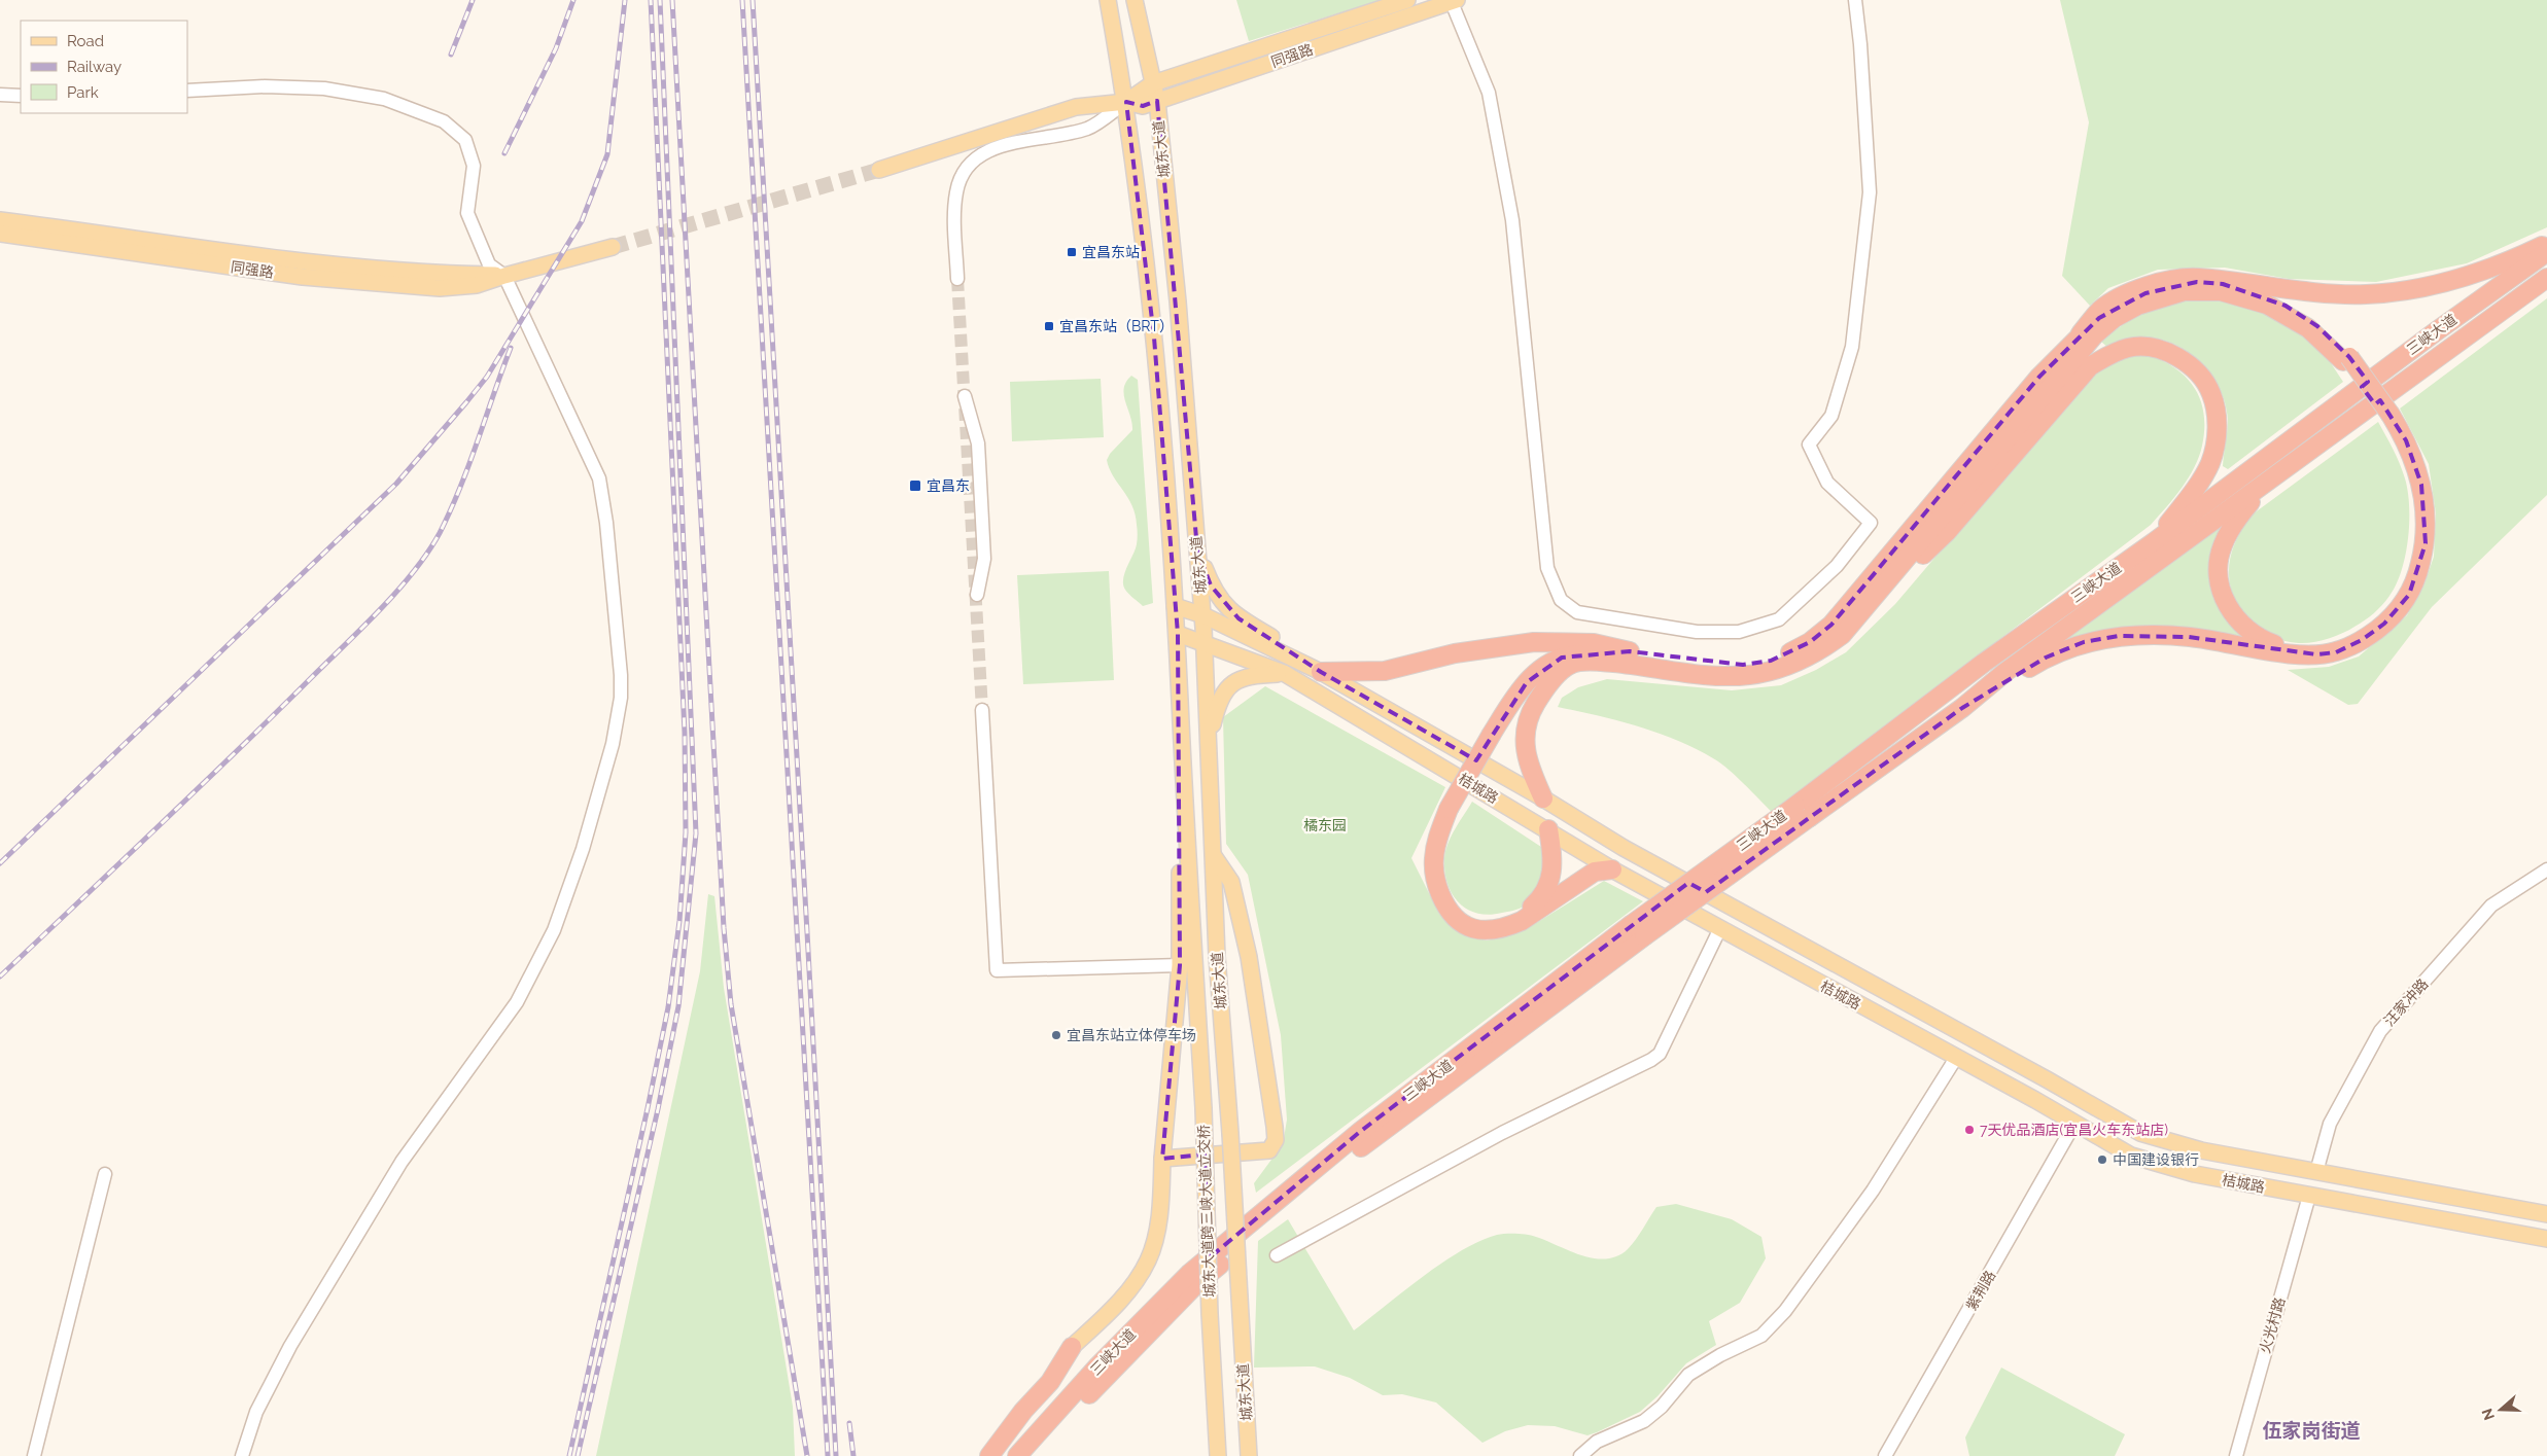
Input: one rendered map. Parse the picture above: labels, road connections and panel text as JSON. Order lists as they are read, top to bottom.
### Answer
{
  "streets": {
    "highway": ["三峡大道"],
    "main road": [
      "同强路",
      "城东大道",
      "桔城路",
      "城东大道跨三峡大道立交桥"
    ],
    "street": ["汪家冲路", "紫荆路", "火光村路"]
  },
  "crossings": [
    ["同强路", "城东大道"],
    ["城东大道", "桔城路"],
    ["城东大道", "城东大道跨三峡大道立交桥"],
    ["桔城路", "汪家冲路"],
    ["桔城路", "紫荆路"],
    ["桔城路", "火光村路"]
  ],
  "districts": ["伍家岗街道"],
  "parks": ["橘东园"],
  "places": {
    "transit": ["宜昌东站", "宜昌东站（BRT）", "宜昌东"],
    "other": ["宜昌东站立体停车场", "7天优品酒店(宜昌火车东站店)", "中国建设银行"]
  },
  "legend": ["Road", "Railway", "Park"],
  "north": "left"
}
